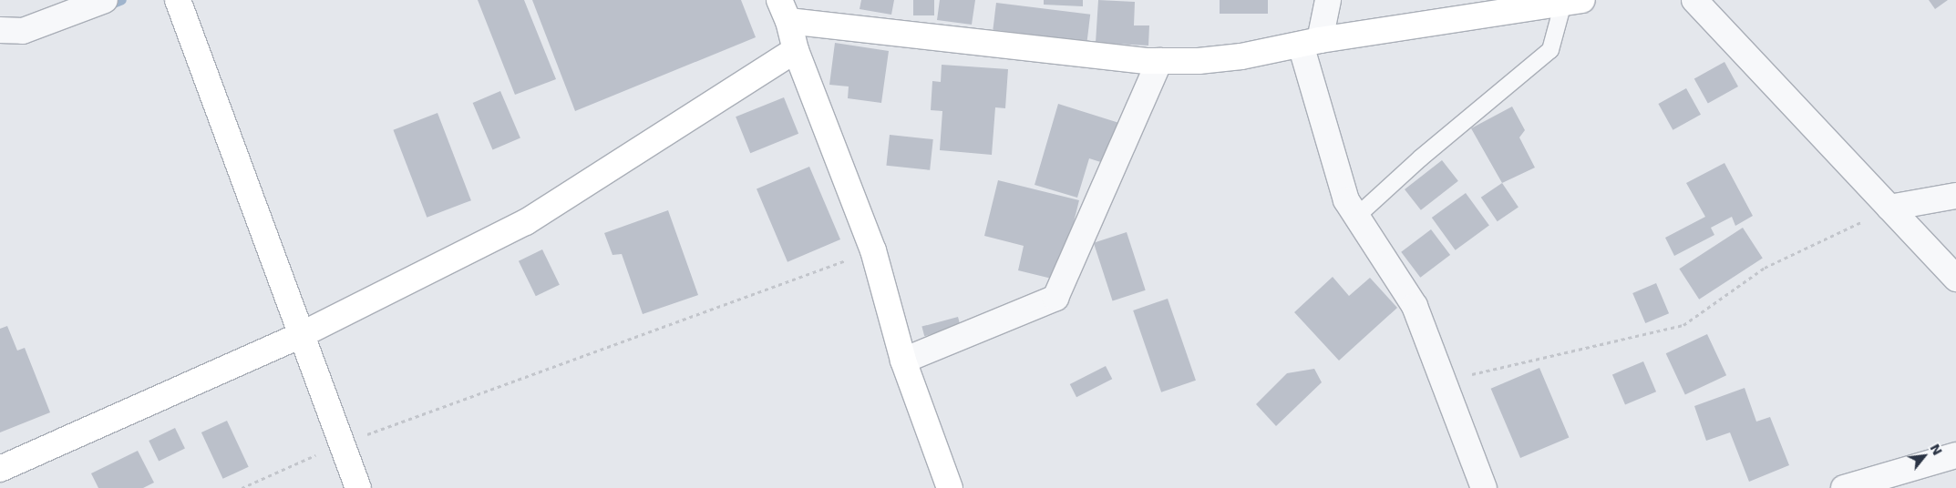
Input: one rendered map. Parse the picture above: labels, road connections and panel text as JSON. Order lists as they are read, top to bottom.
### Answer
{
  "north": "top right"
}
